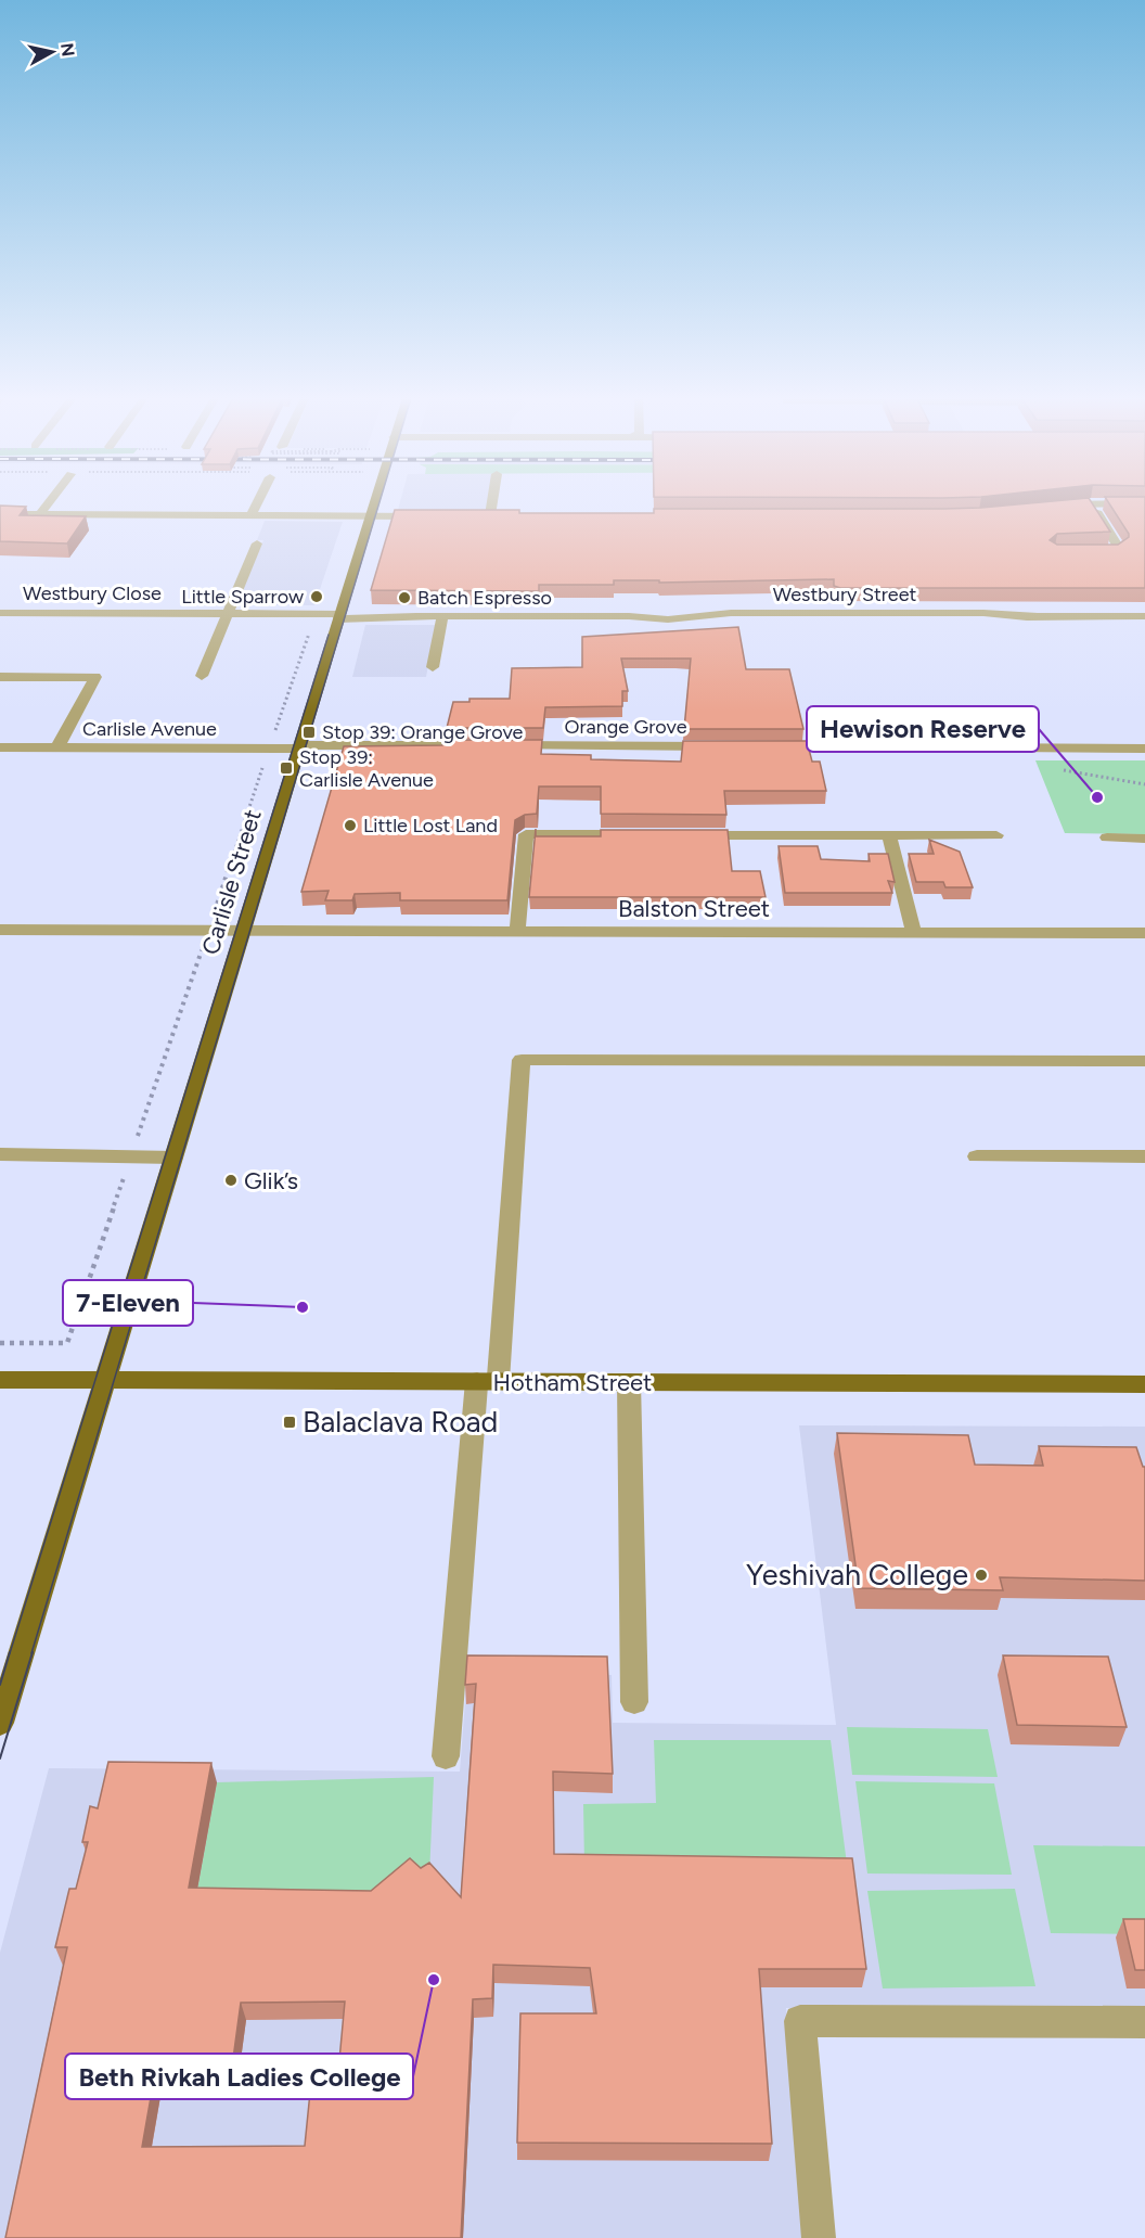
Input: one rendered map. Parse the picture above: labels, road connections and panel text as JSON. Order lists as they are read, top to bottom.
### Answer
{
  "streets": {
    "main road": ["Carlisle Street", "Hotham Street"],
    "street": [
      "Westbury Close",
      "Westbury Street",
      "Orange Grove",
      "Carlisle Avenue",
      "Balston Street"
    ]
  },
  "crossings": [
    ["Westbury Close", "Westbury Street"],
    ["Westbury Close", "Carlisle Street"],
    ["Westbury Street", "Carlisle Street"],
    ["Carlisle Avenue", "Carlisle Street"],
    ["Carlisle Street", "Balston Street"],
    ["Carlisle Street", "Hotham Street"]
  ],
  "places": {
    "other": [
      "Little Sparrow",
      "Batch Espresso",
      "Hewison Reserve",
      "Little Lost Land",
      "Glik’s",
      "7-Eleven",
      "Yeshivah College",
      "Beth Rivkah Ladies College"
    ],
    "transit": ["Stop 39: Orange Grove", "Stop 39: Carlisle Avenue", "Balaclava Road"]
  },
  "north": "right"
}
